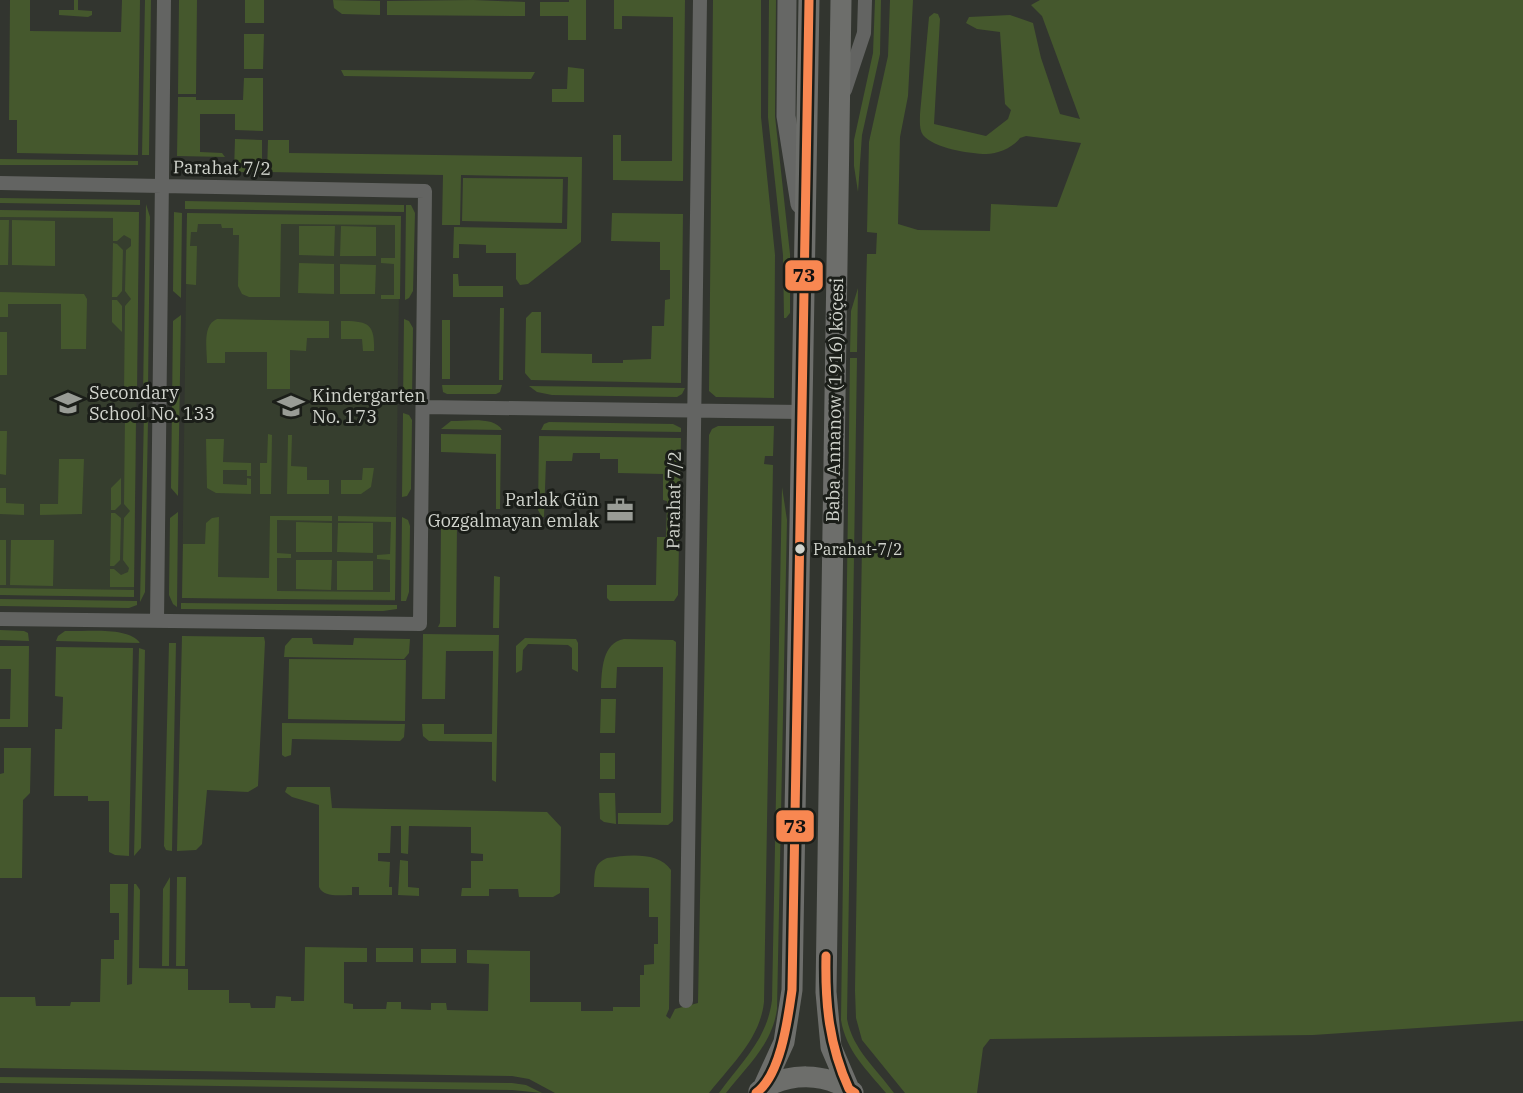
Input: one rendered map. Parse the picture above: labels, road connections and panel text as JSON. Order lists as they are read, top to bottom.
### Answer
{
  "streets": {
    "main road": ["Baba Annanow (1916) köçesi"],
    "street": ["Parahat 7/2"]
  },
  "places": {
    "school or university": ["Secondary School No. 133", "Kindergarten No. 173"],
    "office": ["Parlak Gün Gozgalmayan emlak"],
    "other": ["Parahat-7/2"]
  },
  "lines": ["transit line 73"]
}
